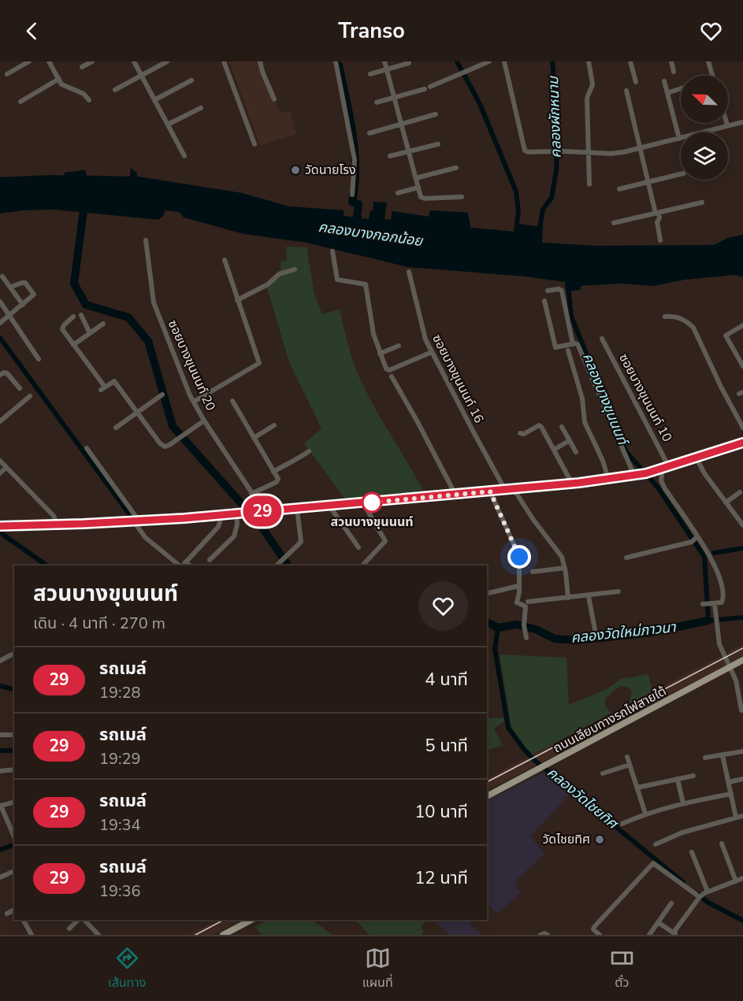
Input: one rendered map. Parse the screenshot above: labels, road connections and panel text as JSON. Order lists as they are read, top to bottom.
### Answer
{
  "streets": {
    "main road": ["ถนนเลียบทางรถไฟสายใต้"],
    "street": ["ซอยบางขุนนนท์ 20", "ซอยบางขุนนนท์ 16", "ซอยบางขุนนนท์ 10"]
  },
  "water": [
    "คลองผักหนาม",
    "คลองบางกอกน้อย",
    "คลองบางขุนนนท์",
    "คลองวัดใหม่ภาวนา",
    "คลองวัดไชยทิศ"
  ],
  "places": ["วัดนายโรง", "สวนบางขุนนนท์", "วัดไชยทิศ"],
  "lines": ["bus line 29"],
  "north": "top left",
  "page": {
    "header": "Transo",
    "on_map": "29",
    "heading": ["สวนบางขุนนนท์", "เดิน · 4 นาที · 270 m"],
    "list": [
      {
        "mark": "29",
        "name": "รถเมล์",
        "note": "19:28",
        "value": "4 นาที"
      },
      {
        "mark": "29",
        "name": "รถเมล์",
        "note": "19:29",
        "value": "5 นาที"
      },
      {
        "mark": "29",
        "name": "รถเมล์",
        "note": "19:34",
        "value": "10 นาที"
      },
      {
        "mark": "29",
        "name": "รถเมล์",
        "note": "19:36",
        "value": "12 นาที"
      }
    ],
    "tabs": ["เส้นทาง", "แผนที่", "ตั๋ว"]
  }
}
